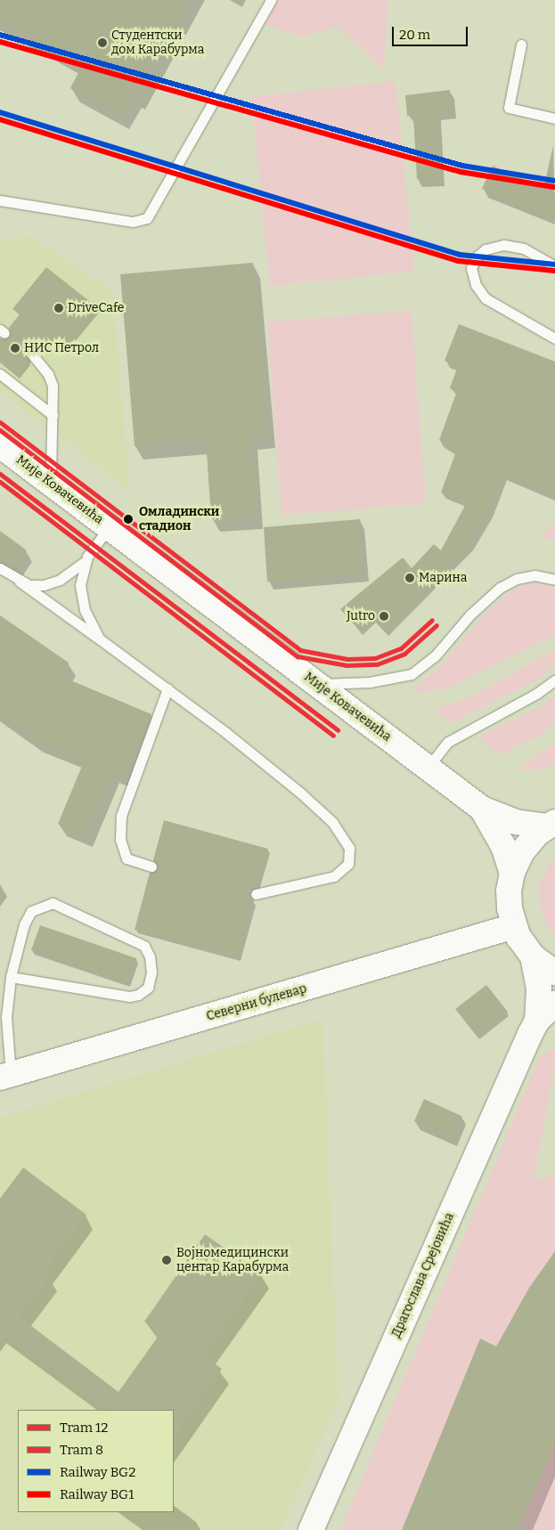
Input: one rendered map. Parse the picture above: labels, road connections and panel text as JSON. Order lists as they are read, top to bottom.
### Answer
{
  "streets": {
    "main road": ["Мије Ковачевића", "Северни булевар", "Драгослава Срејовића"]
  },
  "crossings": [
    ["Мије Ковачевића", "Северни булевар"]
  ],
  "places": [
    "Студентски дом Карабурма",
    "DriveCafe",
    "НИС Петрол",
    "Омладински стадион",
    "Марина",
    "Jutro",
    "Војномедицински центар Карабурма"
  ],
  "lines": [
    "rail line BG2",
    "rail line BG1",
    "tram line 12",
    "tram line 8"
  ],
  "legend": [
    "Tram 12",
    "Tram 8",
    "Railway BG2",
    "Railway BG1"
  ],
  "scale_bar": "20 m"
}
